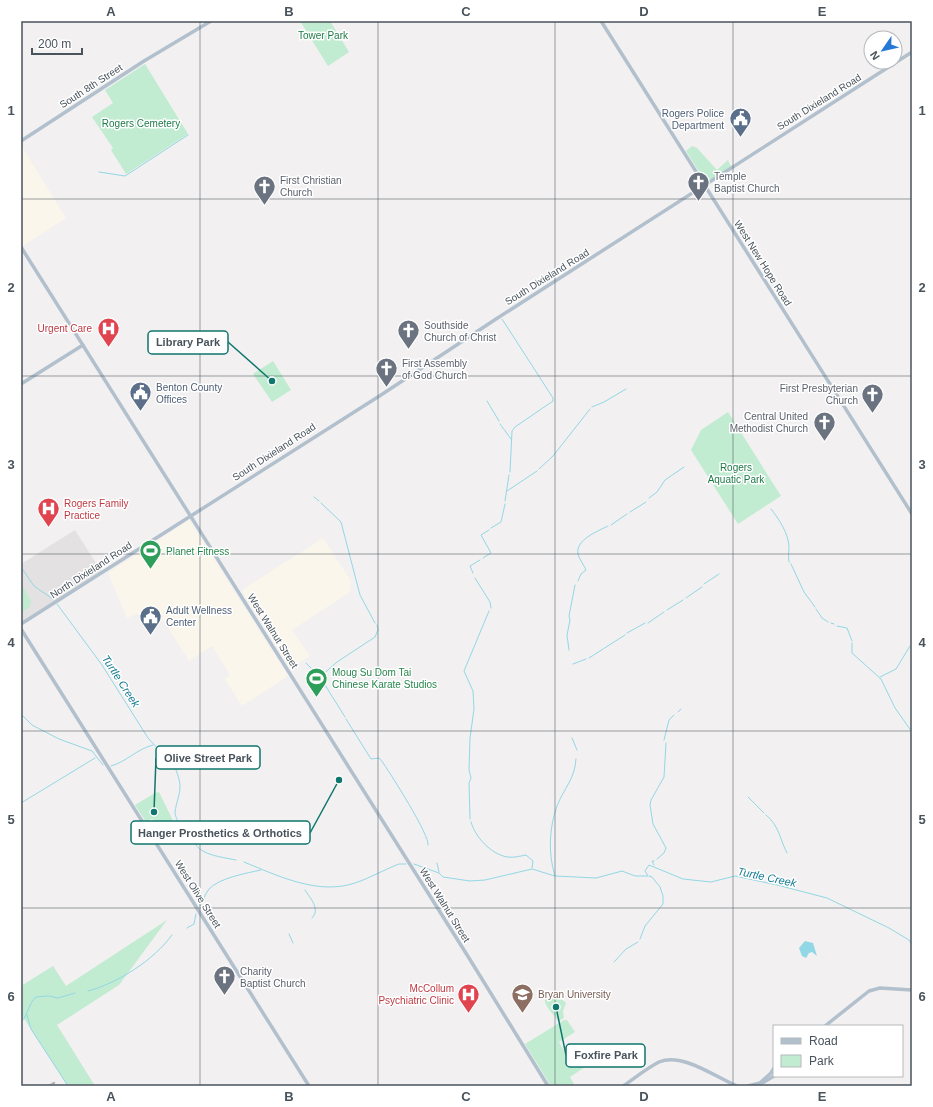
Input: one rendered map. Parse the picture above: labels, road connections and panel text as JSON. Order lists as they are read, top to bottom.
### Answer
{
  "streets": {
    "main road": [
      "South 8th Street",
      "South Dixieland Road",
      "West New Hope Road",
      "North Dixieland Road",
      "West Walnut Street",
      "West Olive Street"
    ]
  },
  "crossings": [
    ["South Dixieland Road", "West New Hope Road"],
    ["South Dixieland Road", "North Dixieland Road"],
    ["South Dixieland Road", "West Walnut Street"],
    ["North Dixieland Road", "West Walnut Street"]
  ],
  "water": ["Turtle Creek"],
  "parks": ["Tower Park", "Rogers Cemetery", "Rogers Aquatic Park"],
  "places": {
    "public building": ["Rogers Police Department", "Benton County Offices", "Adult Wellness Center"],
    "church": [
      "Temple Baptist Church",
      "First Christian Church",
      "Southside Church of Christ",
      "First Assembly of God Church",
      "First Presbyterian Church",
      "Central United Methodist Church",
      "Charity Baptist Church"
    ],
    "hospital": ["Urgent Care", "Rogers Family Practice", "McCollum Psychiatric Clinic"],
    "other": [
      "Library Park",
      "Hanger Prosthetics & Orthotics",
      "Olive Street Park",
      "Foxfire Park"
    ],
    "sports": ["Planet Fitness", "Moug Su Dom Tai Chinese Karate Studios"],
    "school or university": ["Bryan University"]
  },
  "legend": ["Road", "Park"],
  "scale_bar": "200 m",
  "north": "bottom left",
  "grid": {
    "columns": [
      "A",
      "B",
      "C",
      "D",
      "E"
    ],
    "rows": [
      "1",
      "2",
      "3",
      "4",
      "5",
      "6"
    ]
  }
}
